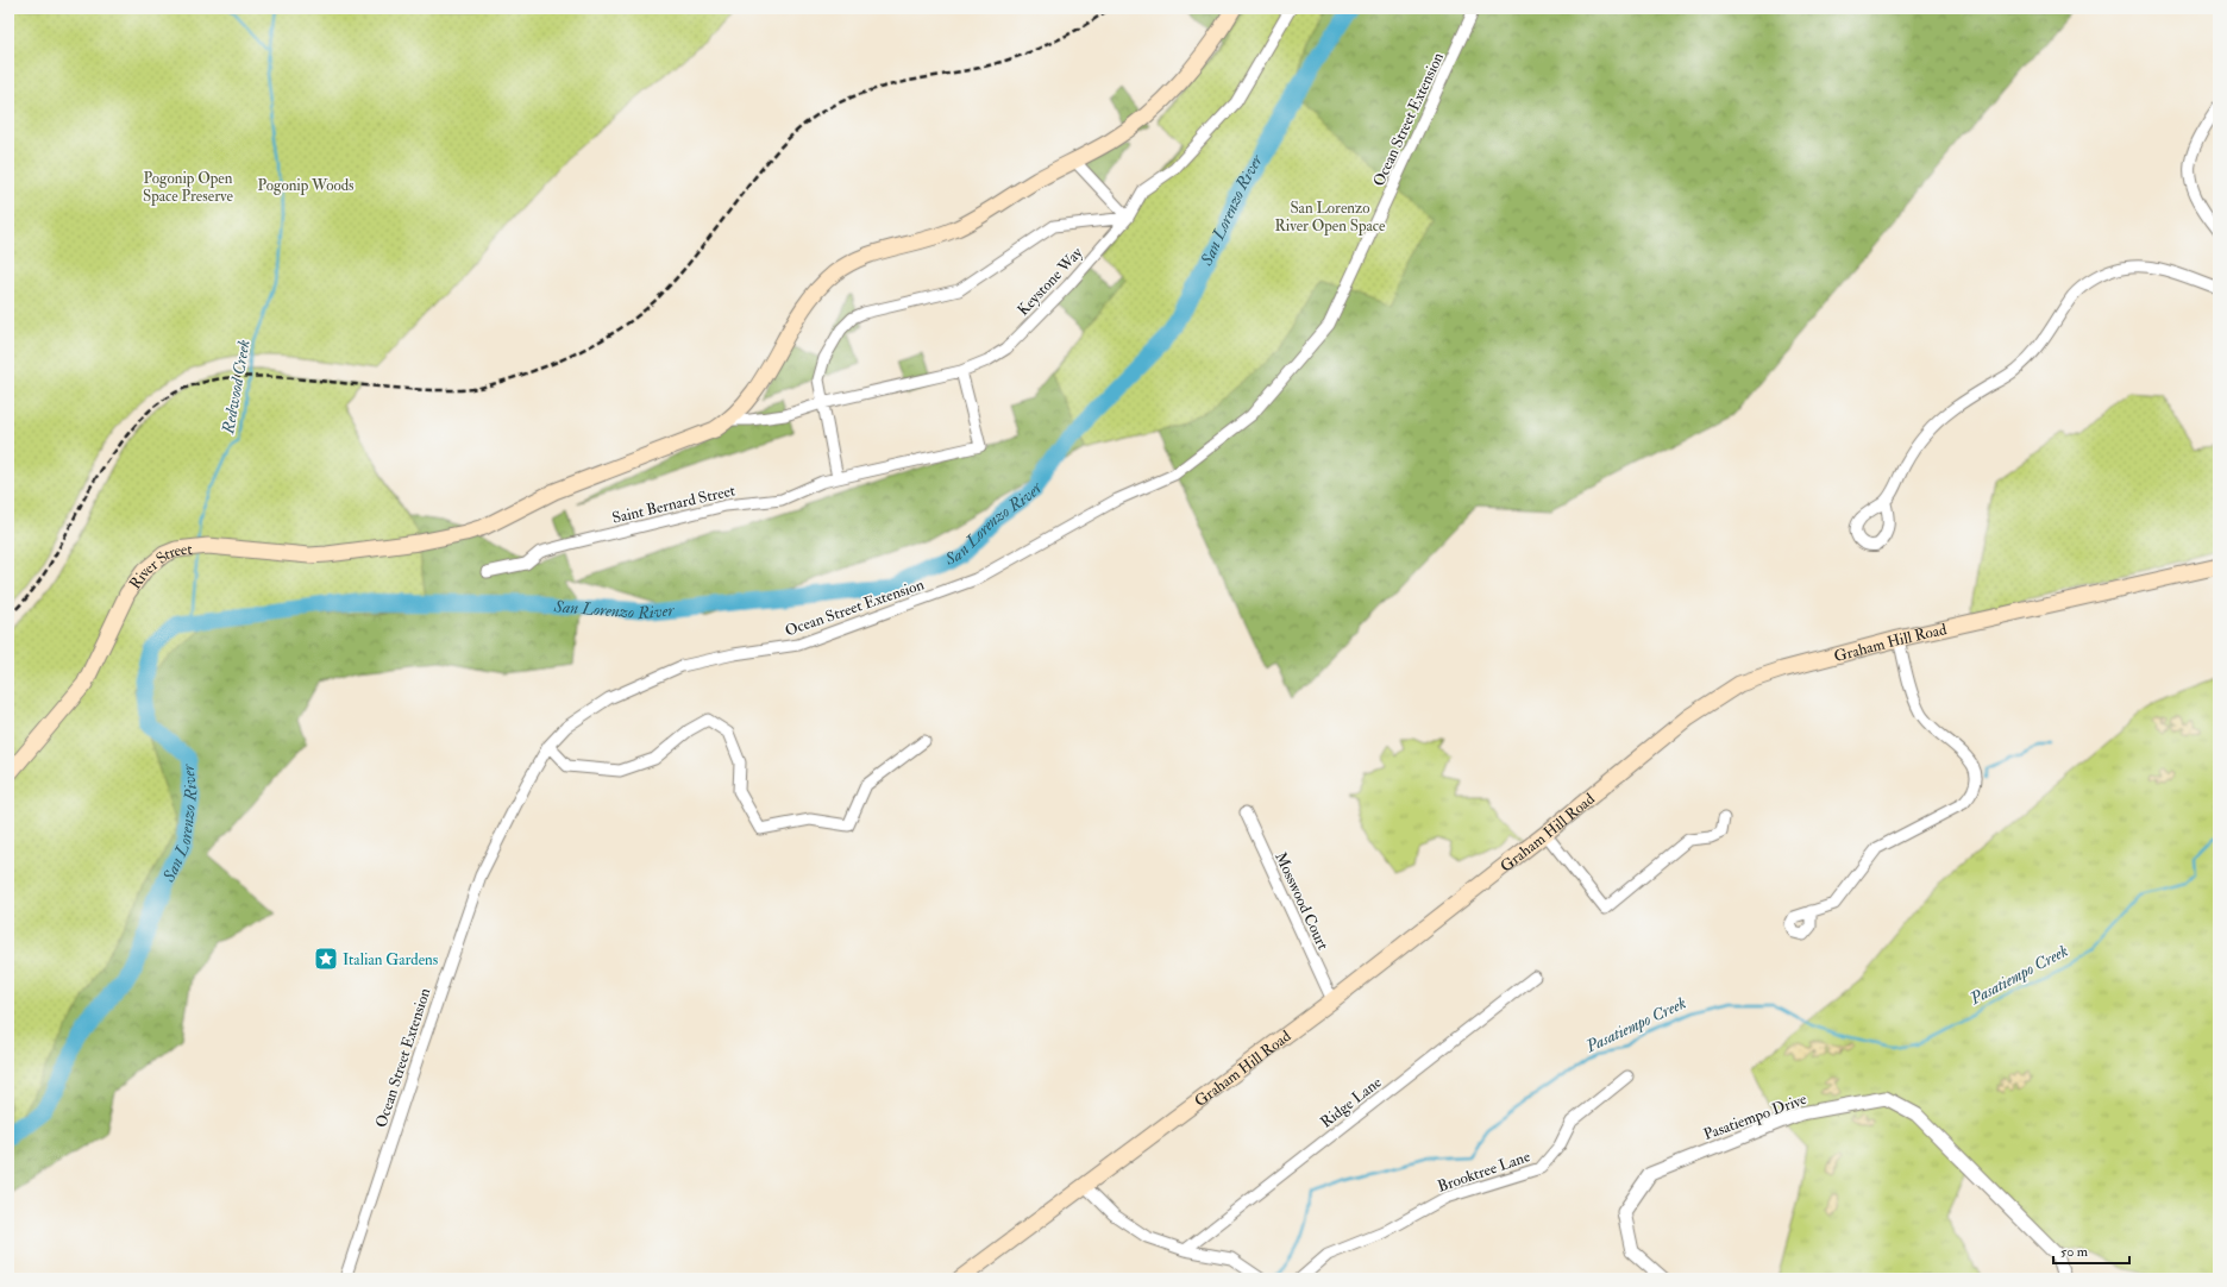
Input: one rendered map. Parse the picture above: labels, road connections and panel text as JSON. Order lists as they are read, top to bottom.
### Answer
{
  "streets": {
    "main road": ["River Street", "Graham Hill Road"],
    "street": [
      "Ocean Street Extension",
      "Keystone Way",
      "Saint Bernard Street",
      "Mosswood Court",
      "Ridge Lane",
      "Pasatiempo Drive",
      "Brooktree Lane"
    ]
  },
  "crossings": [
    ["Keystone Way", "Saint Bernard Street"],
    ["Keystone Way", "River Street"],
    ["Graham Hill Road", "Mosswood Court"]
  ],
  "water": ["San Lorenzo River", "Redwood Creek", "Pasatiempo Creek"],
  "parks": ["Pogonip Open Space Preserve", "Pogonip Woods", "San Lorenzo River Open Space"],
  "places": {
    "place": ["Italian Gardens"]
  },
  "scale_bar": "50 m"
}
